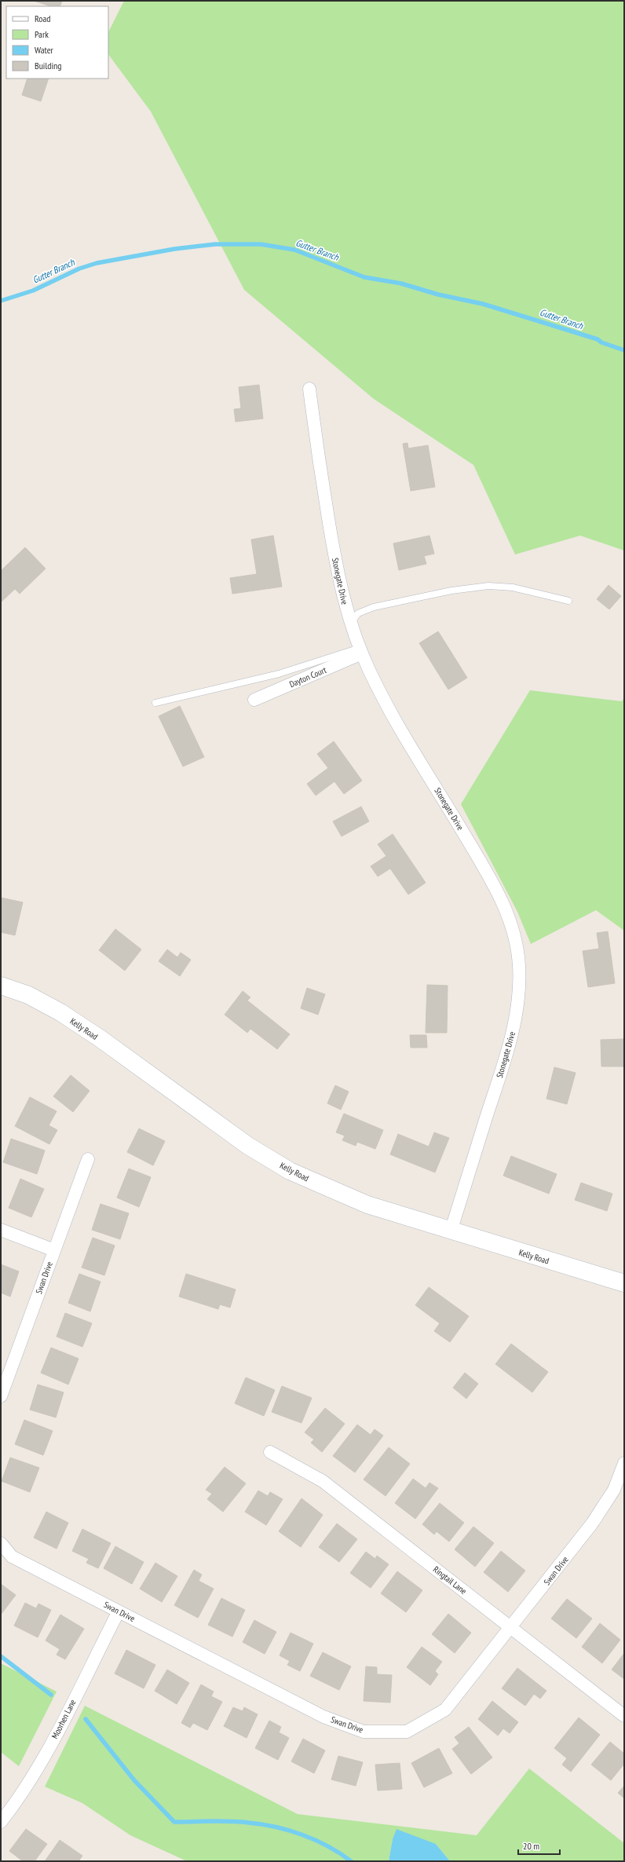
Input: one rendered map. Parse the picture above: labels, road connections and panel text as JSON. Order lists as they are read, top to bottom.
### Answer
{
  "streets": {
    "street": [
      "Stonegate Drive",
      "Dayton Court",
      "Kelly Road",
      "Swan Drive",
      "Ringtail Lane",
      "Moorhen Lane"
    ]
  },
  "crossings": [
    ["Stonegate Drive", "Dayton Court"],
    ["Stonegate Drive", "Kelly Road"],
    ["Swan Drive", "Ringtail Lane"],
    ["Swan Drive", "Moorhen Lane"]
  ],
  "water": ["Gutter Branch"],
  "legend": [
    "Road",
    "Park",
    "Water",
    "Building"
  ],
  "scale_bar": "20 m"
}
